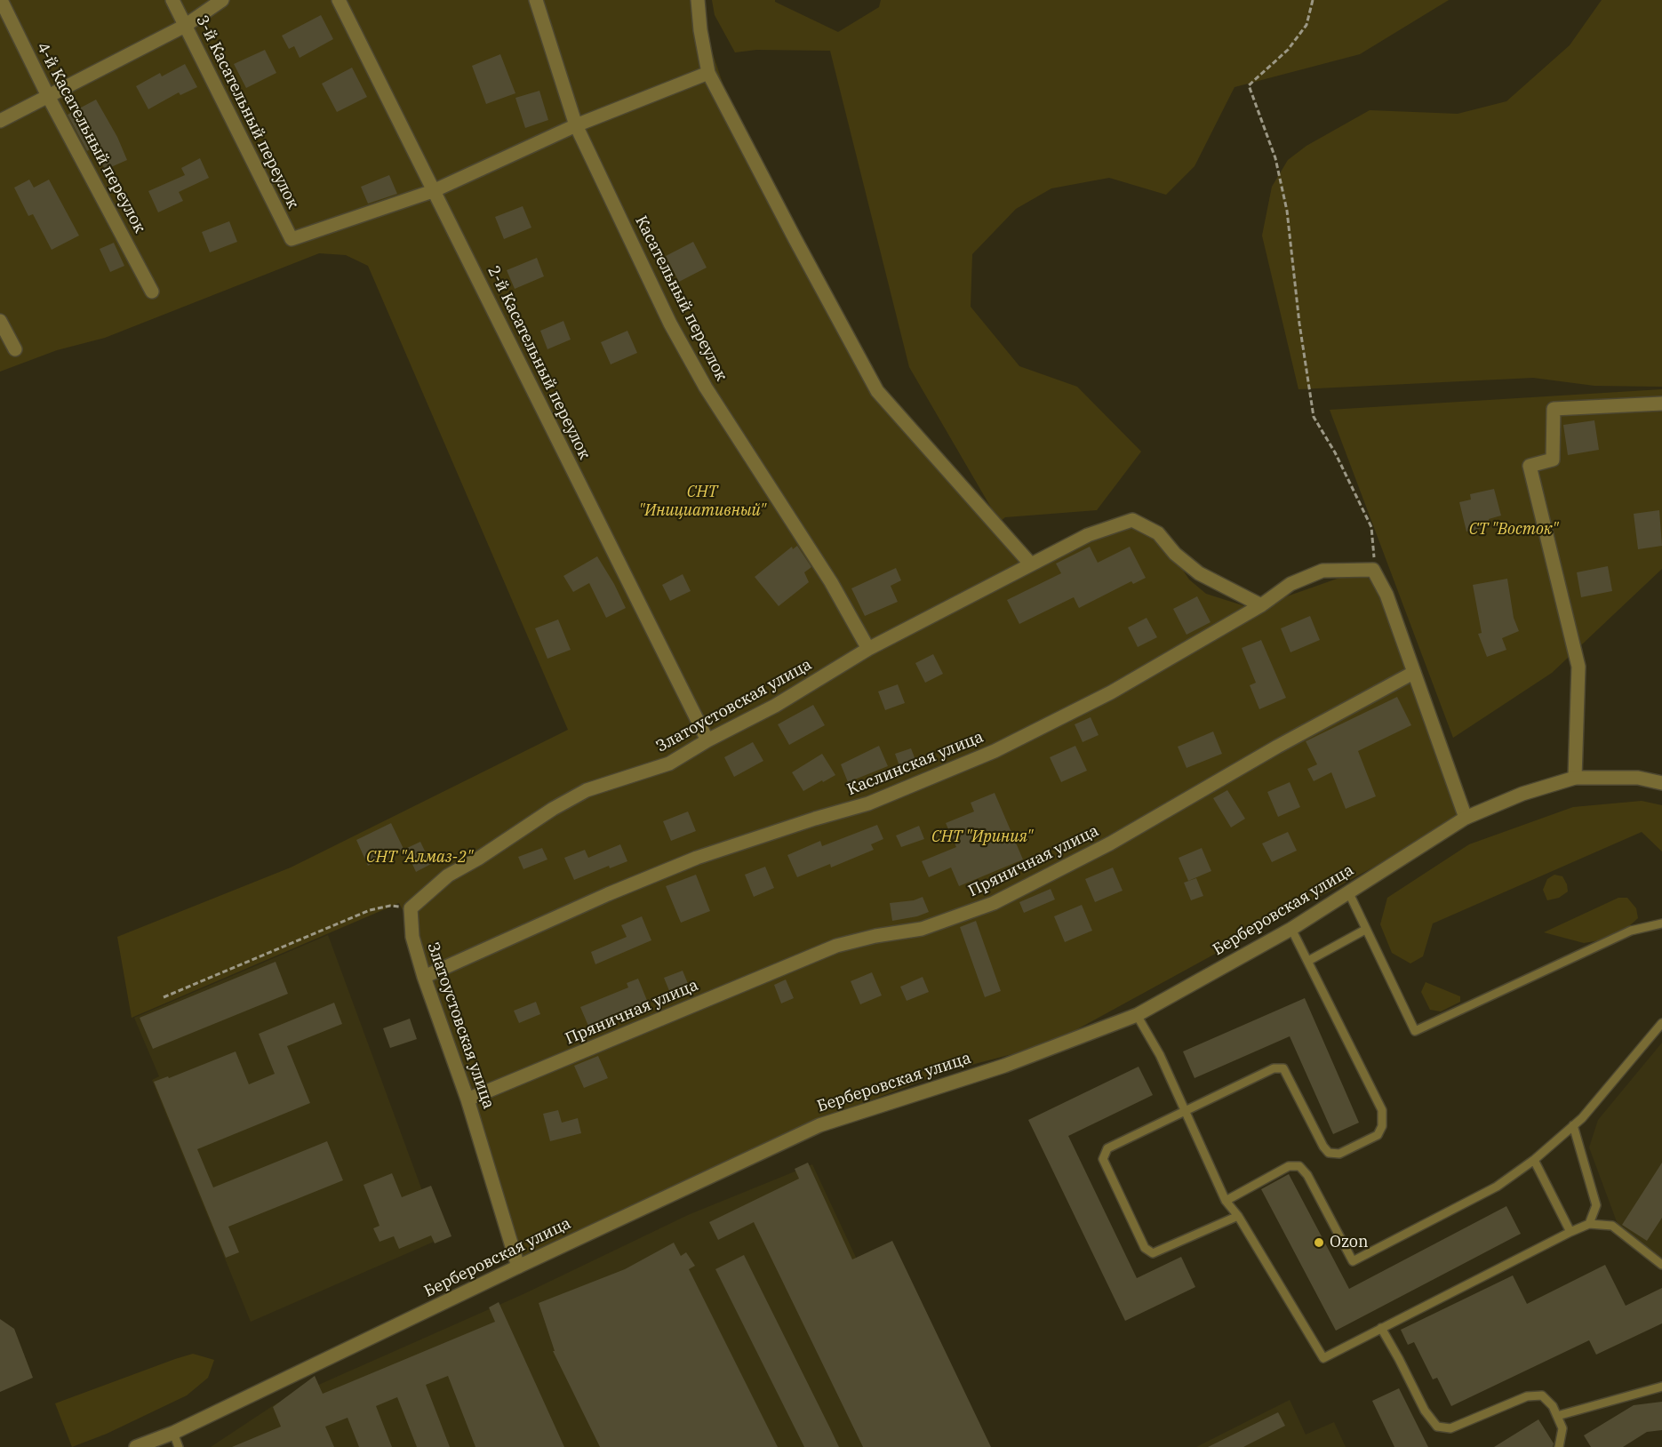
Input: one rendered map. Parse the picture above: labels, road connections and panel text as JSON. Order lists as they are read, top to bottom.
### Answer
{
  "streets": {
    "street": [
      "3-й Касательный переулок",
      "4-й Касательный переулок",
      "Касательный переулок",
      "2-й Касательный переулок",
      "Златоустовская улица",
      "Каслинская улица",
      "Пряничная улица",
      "Берберовская улица"
    ]
  },
  "crossings": [
    ["3-й Касательный переулок", "2-й Касательный переулок"],
    ["Касательный переулок", "Златоустовская улица"],
    ["2-й Касательный переулок", "Златоустовская улица"],
    ["Златоустовская улица", "Каслинская улица"],
    ["Златоустовская улица", "Пряничная улица"],
    ["Златоустовская улица", "Берберовская улица"]
  ],
  "parks": [
    "СНТ \"Инициативный\"",
    "СТ \"Восток\"",
    "СНТ \"Ириния\"",
    "СНТ \"Алмаз-2\""
  ],
  "places": ["Ozon"]
}
